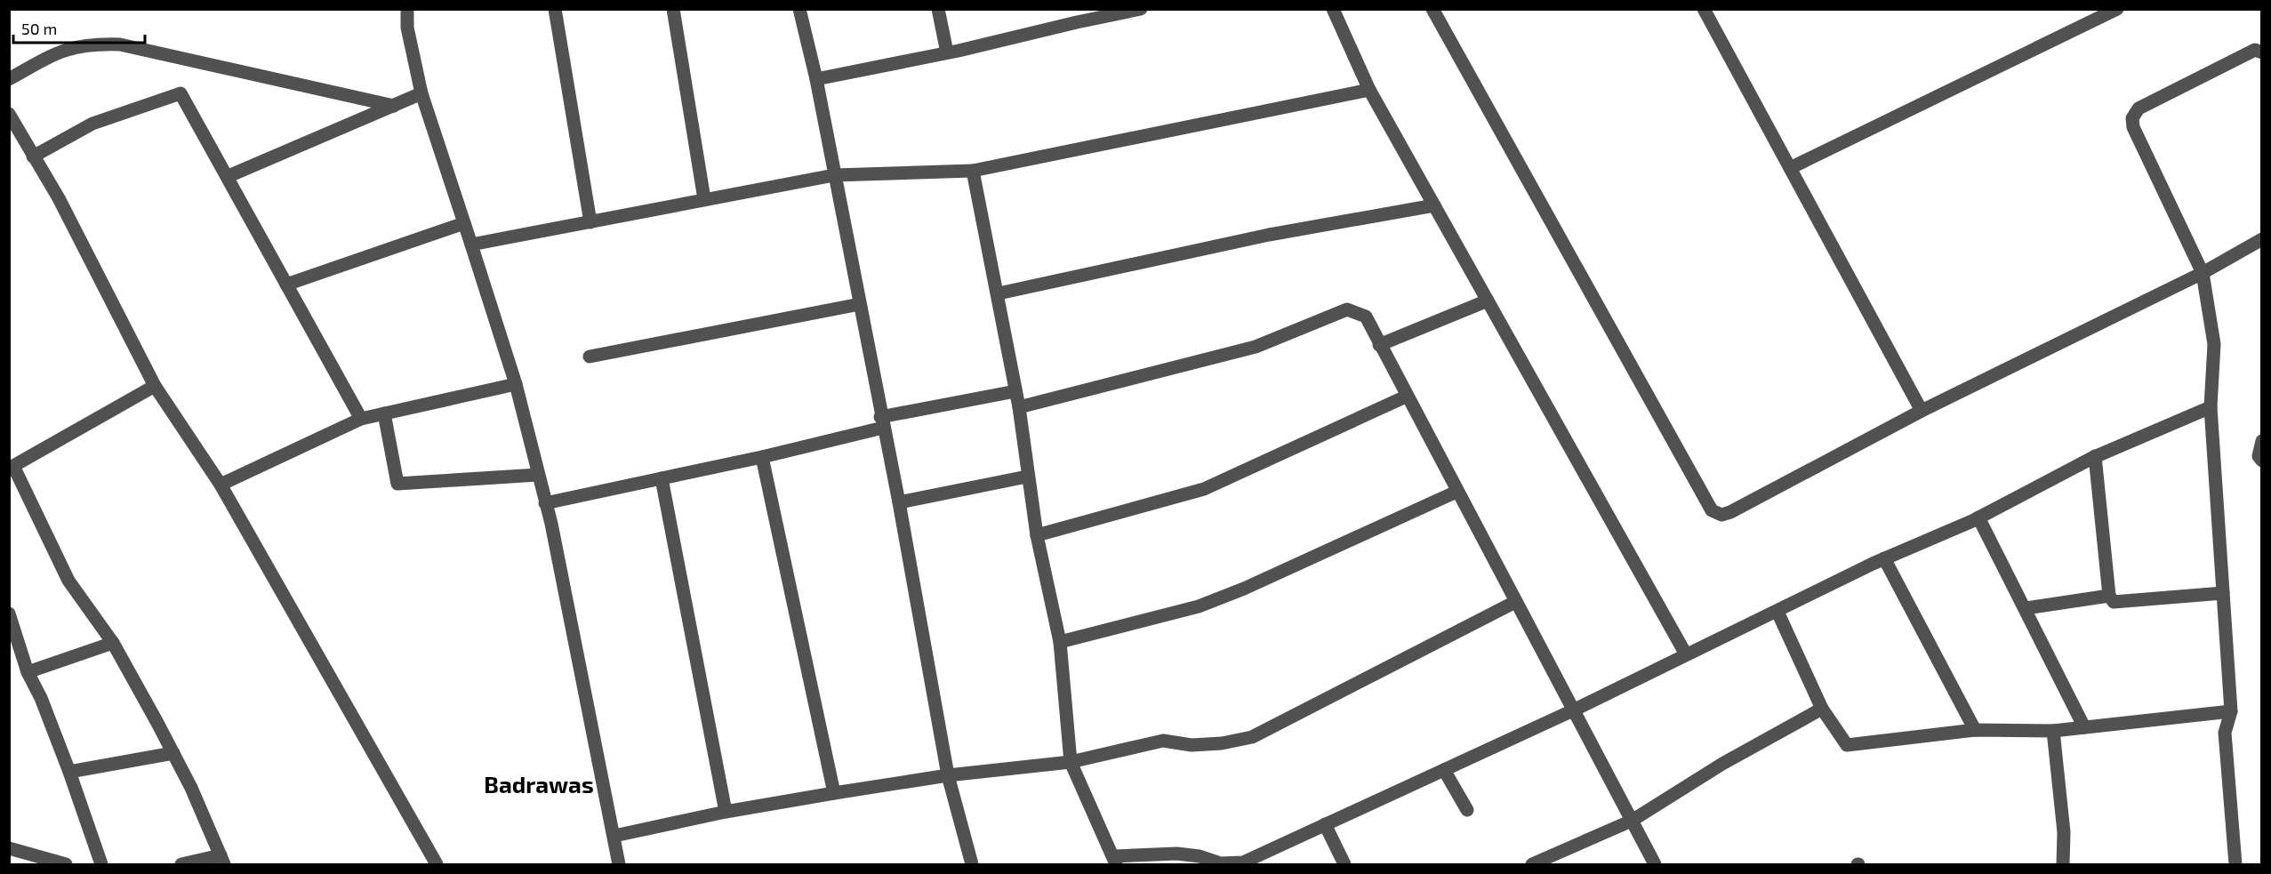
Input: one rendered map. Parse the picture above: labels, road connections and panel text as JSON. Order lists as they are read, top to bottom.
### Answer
{
  "districts": ["Badrawas"],
  "scale_bar": "50 m"
}
